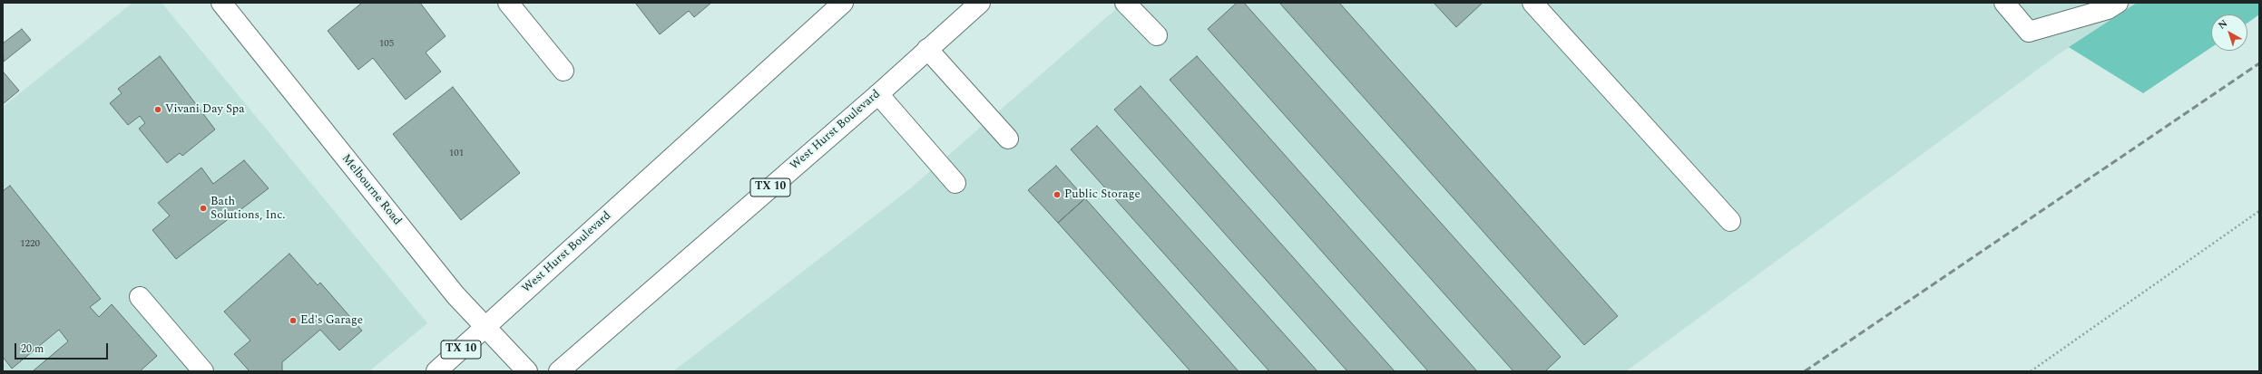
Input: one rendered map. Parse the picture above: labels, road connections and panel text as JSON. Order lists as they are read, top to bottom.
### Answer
{
  "streets": {
    "main road": ["West Hurst Boulevard", "TX 10", "Melbourne Road"]
  },
  "crossings": [
    ["West Hurst Boulevard", "Melbourne Road"]
  ],
  "places": [
    "Vivani Day Spa",
    "Public Storage",
    "Bath Solutions, Inc.",
    "Ed's Garage"
  ],
  "house_numbers": ["105", "101", "1220"],
  "scale_bar": "20 m",
  "north": "top left"
}
